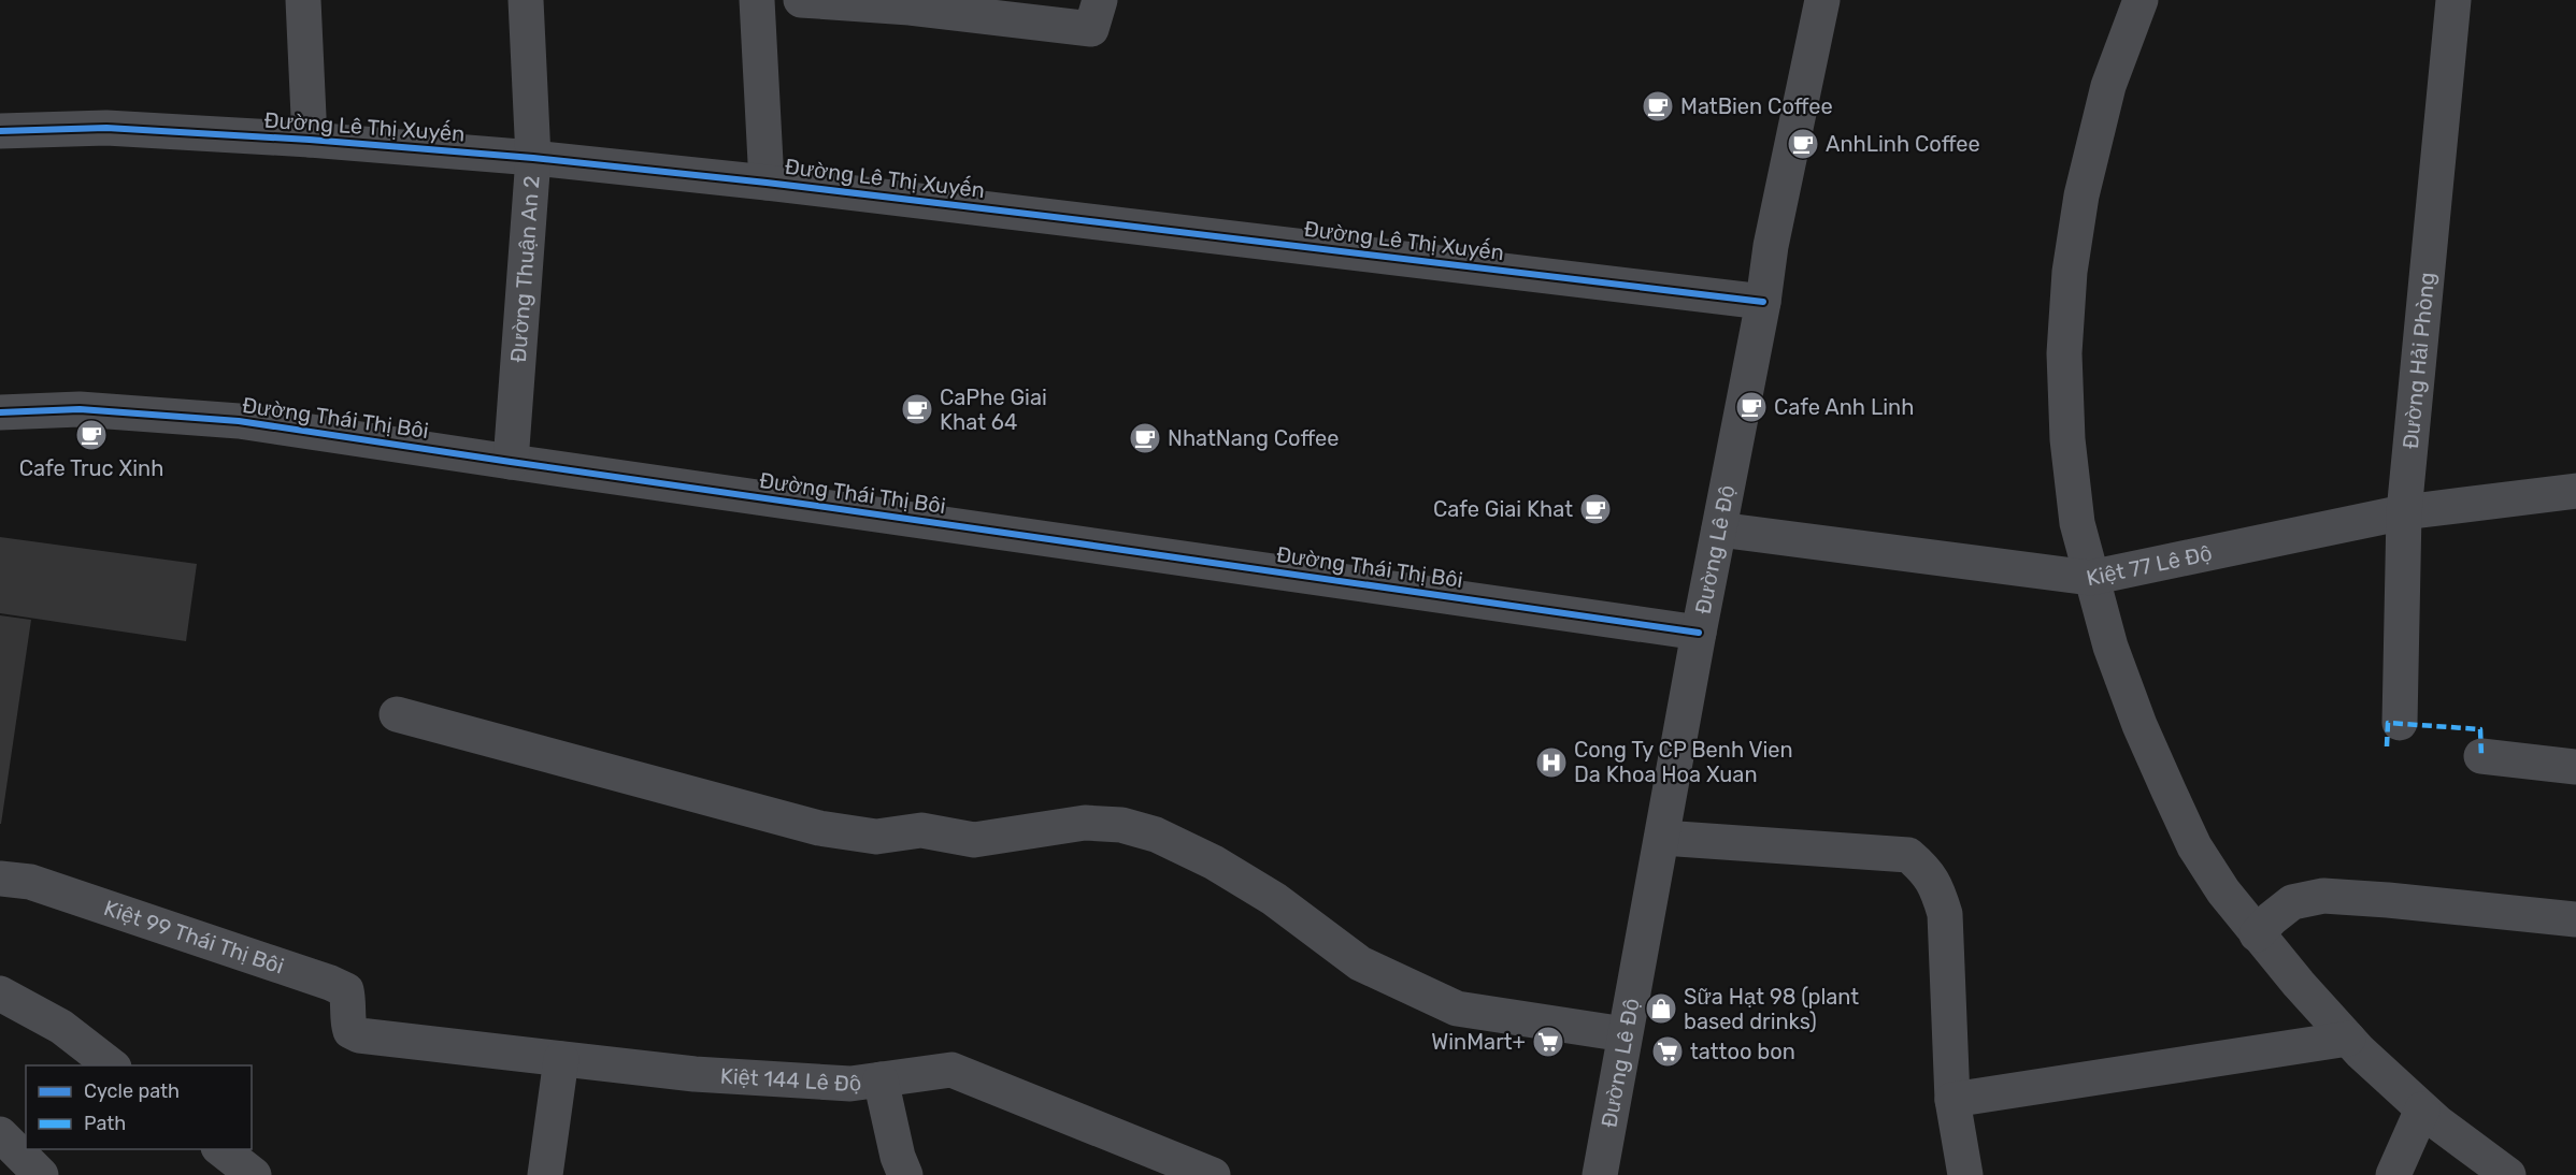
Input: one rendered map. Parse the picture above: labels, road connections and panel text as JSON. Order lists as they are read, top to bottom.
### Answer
{
  "streets": {
    "street": [
      "Đường Lê Thị Xuyến",
      "Đường Thuận An 2",
      "Đường Hải Phòng",
      "Đường Thái Thị Bôi",
      "Đường Lê Độ",
      "Kiệt 77 Lê Độ",
      "Kiệt 99 Thái Thị Bôi",
      "Kiệt 144 Lê Độ"
    ]
  },
  "crossings": [
    ["Đường Lê Thị Xuyến", "Đường Thuận An 2"],
    ["Đường Lê Thị Xuyến", "Đường Lê Độ"],
    ["Đường Thuận An 2", "Đường Thái Thị Bôi"],
    ["Đường Hải Phòng", "Kiệt 77 Lê Độ"],
    ["Đường Thái Thị Bôi", "Đường Lê Độ"],
    ["Đường Lê Độ", "Kiệt 77 Lê Độ"],
    ["Kiệt 99 Thái Thị Bôi", "Kiệt 144 Lê Độ"]
  ],
  "places": {
    "cafe": [
      "MatBien Coffee",
      "AnhLinh Coffee",
      "Cafe Anh Linh",
      "CaPhe Giai Khat 64",
      "Cafe Truc Xinh",
      "NhatNang Coffee",
      "Cafe Giai Khat"
    ],
    "hospital": ["Cong Ty CP Benh Vien Da Khoa Hoa Xuan"],
    "shop": ["Sữa Hạt 98 (plant based drinks)"],
    "supermarket": ["WinMart+", "tattoo bon"]
  },
  "legend": ["Cycle path", "Path"]
}
